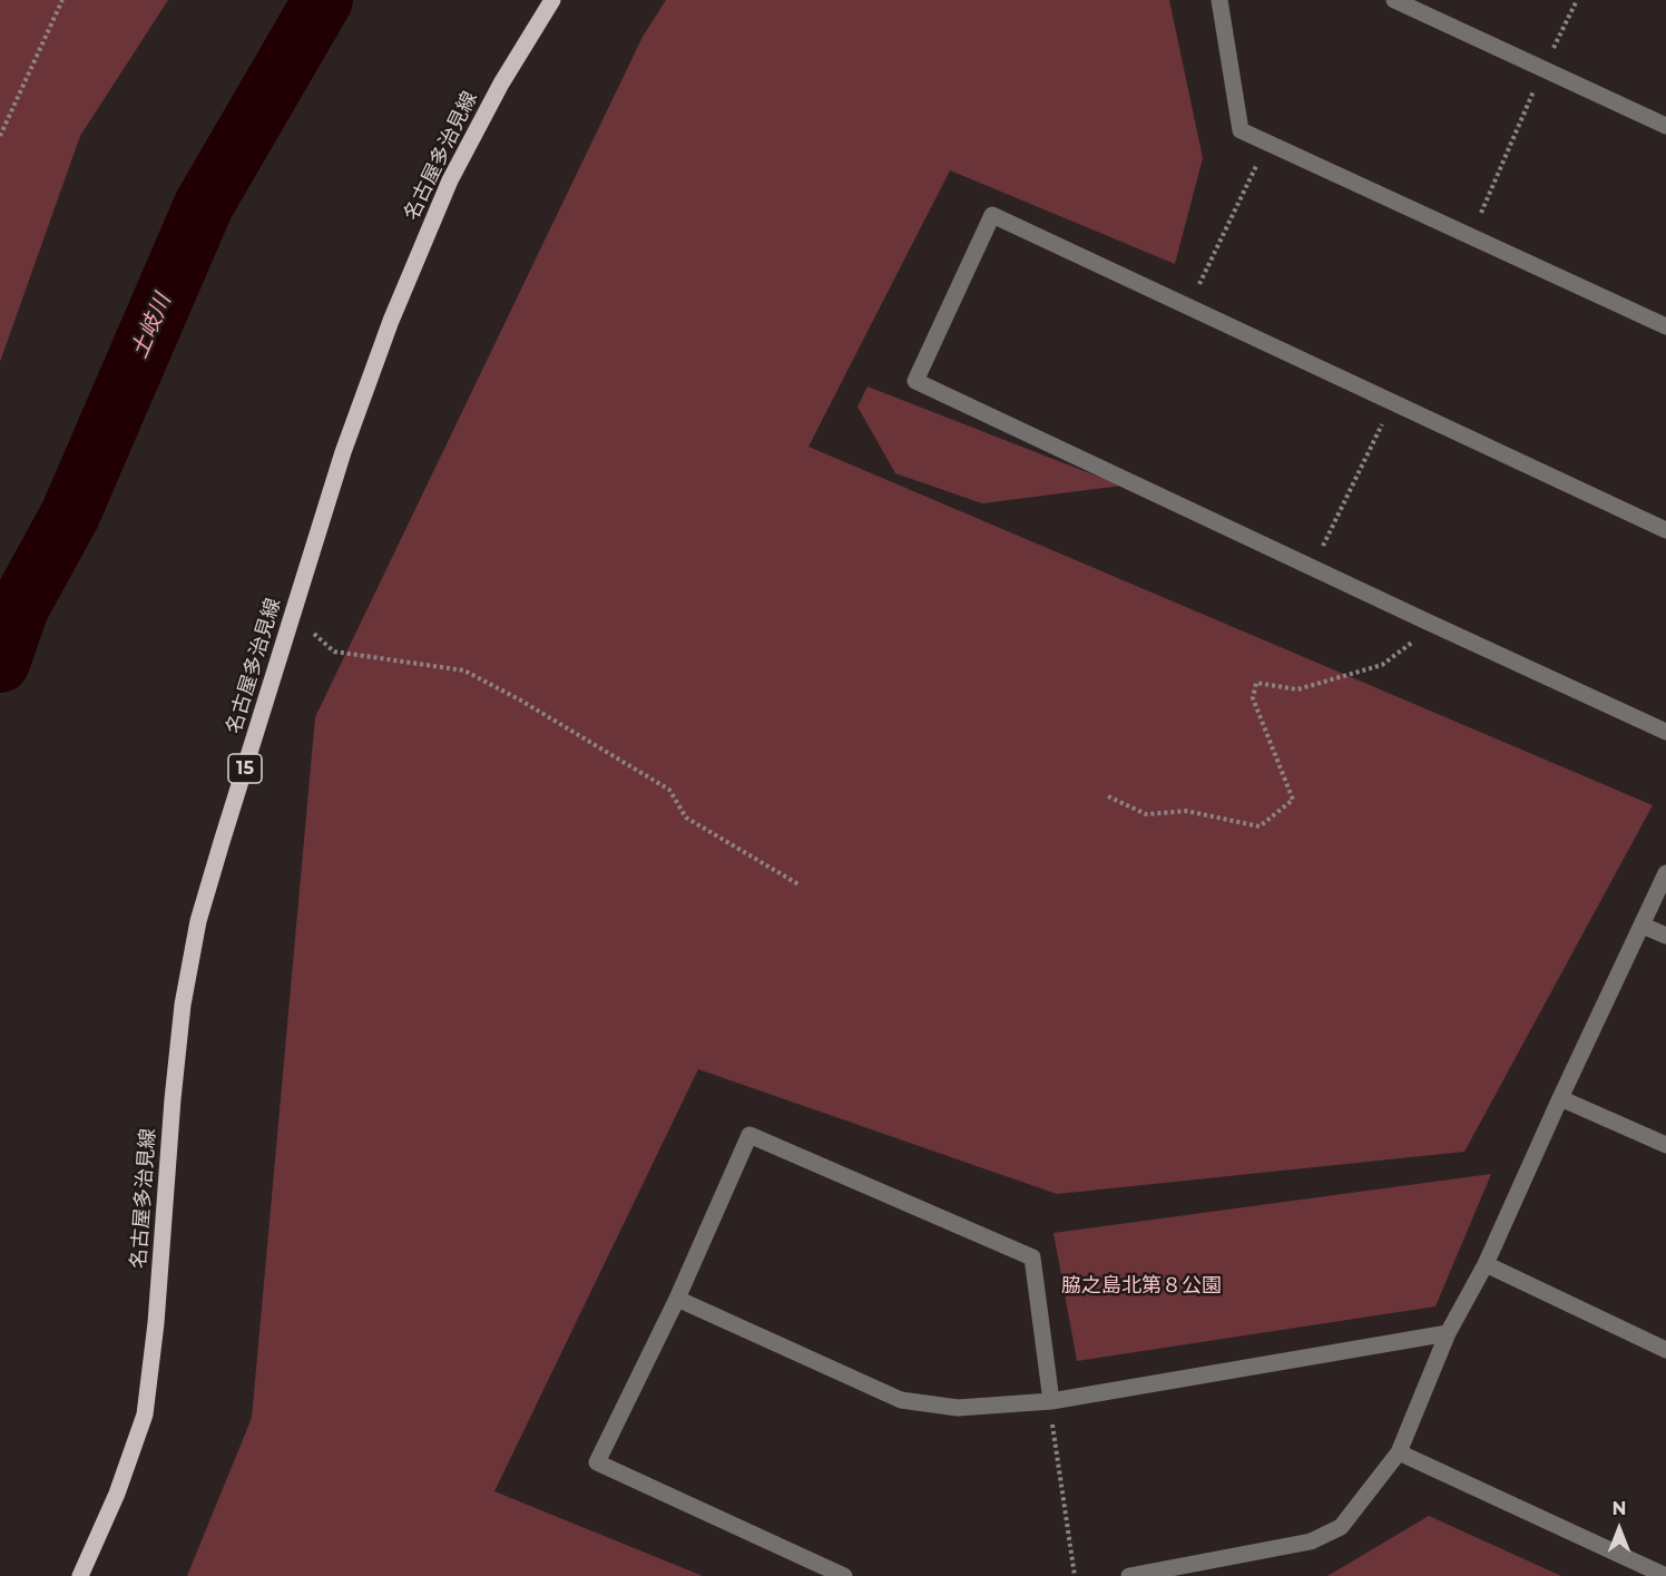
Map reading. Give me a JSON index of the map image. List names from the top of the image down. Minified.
{"streets":{"main road":["名古屋多治見線","15"]},"water":["土岐川"],"parks":["脇之島北第８公園"],"north":"top"}
